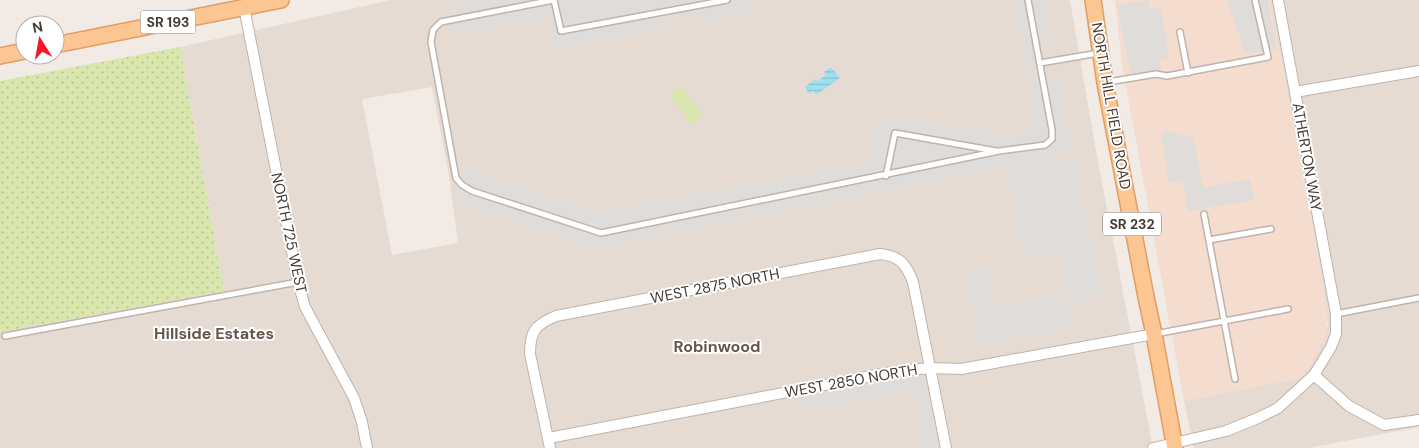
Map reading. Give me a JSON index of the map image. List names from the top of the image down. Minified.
{"streets":{"main road":["SR 193","NORTH HILL FIELD ROAD","SR 232"],"street":["ATHERTON WAY","NORTH 725 WEST","WEST 2875 NORTH","WEST 2850 NORTH"]},"crossings":[["SR 193","NORTH 725 WEST"],["NORTH HILL FIELD ROAD","ATHERTON WAY"],["NORTH HILL FIELD ROAD","WEST 2850 NORTH"],["WEST 2875 NORTH","WEST 2850 NORTH"]],"districts":["Hillside Estates","Robinwood"],"north":"top"}
